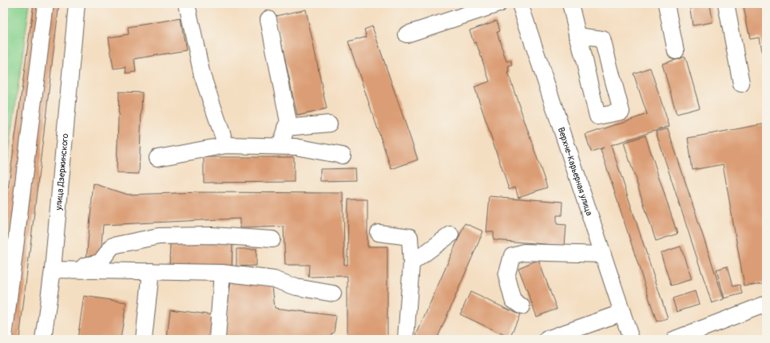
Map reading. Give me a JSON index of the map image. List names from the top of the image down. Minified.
{"streets":{"street":["улица Дзержинского","Верхне-Карьерная улица"]}}
